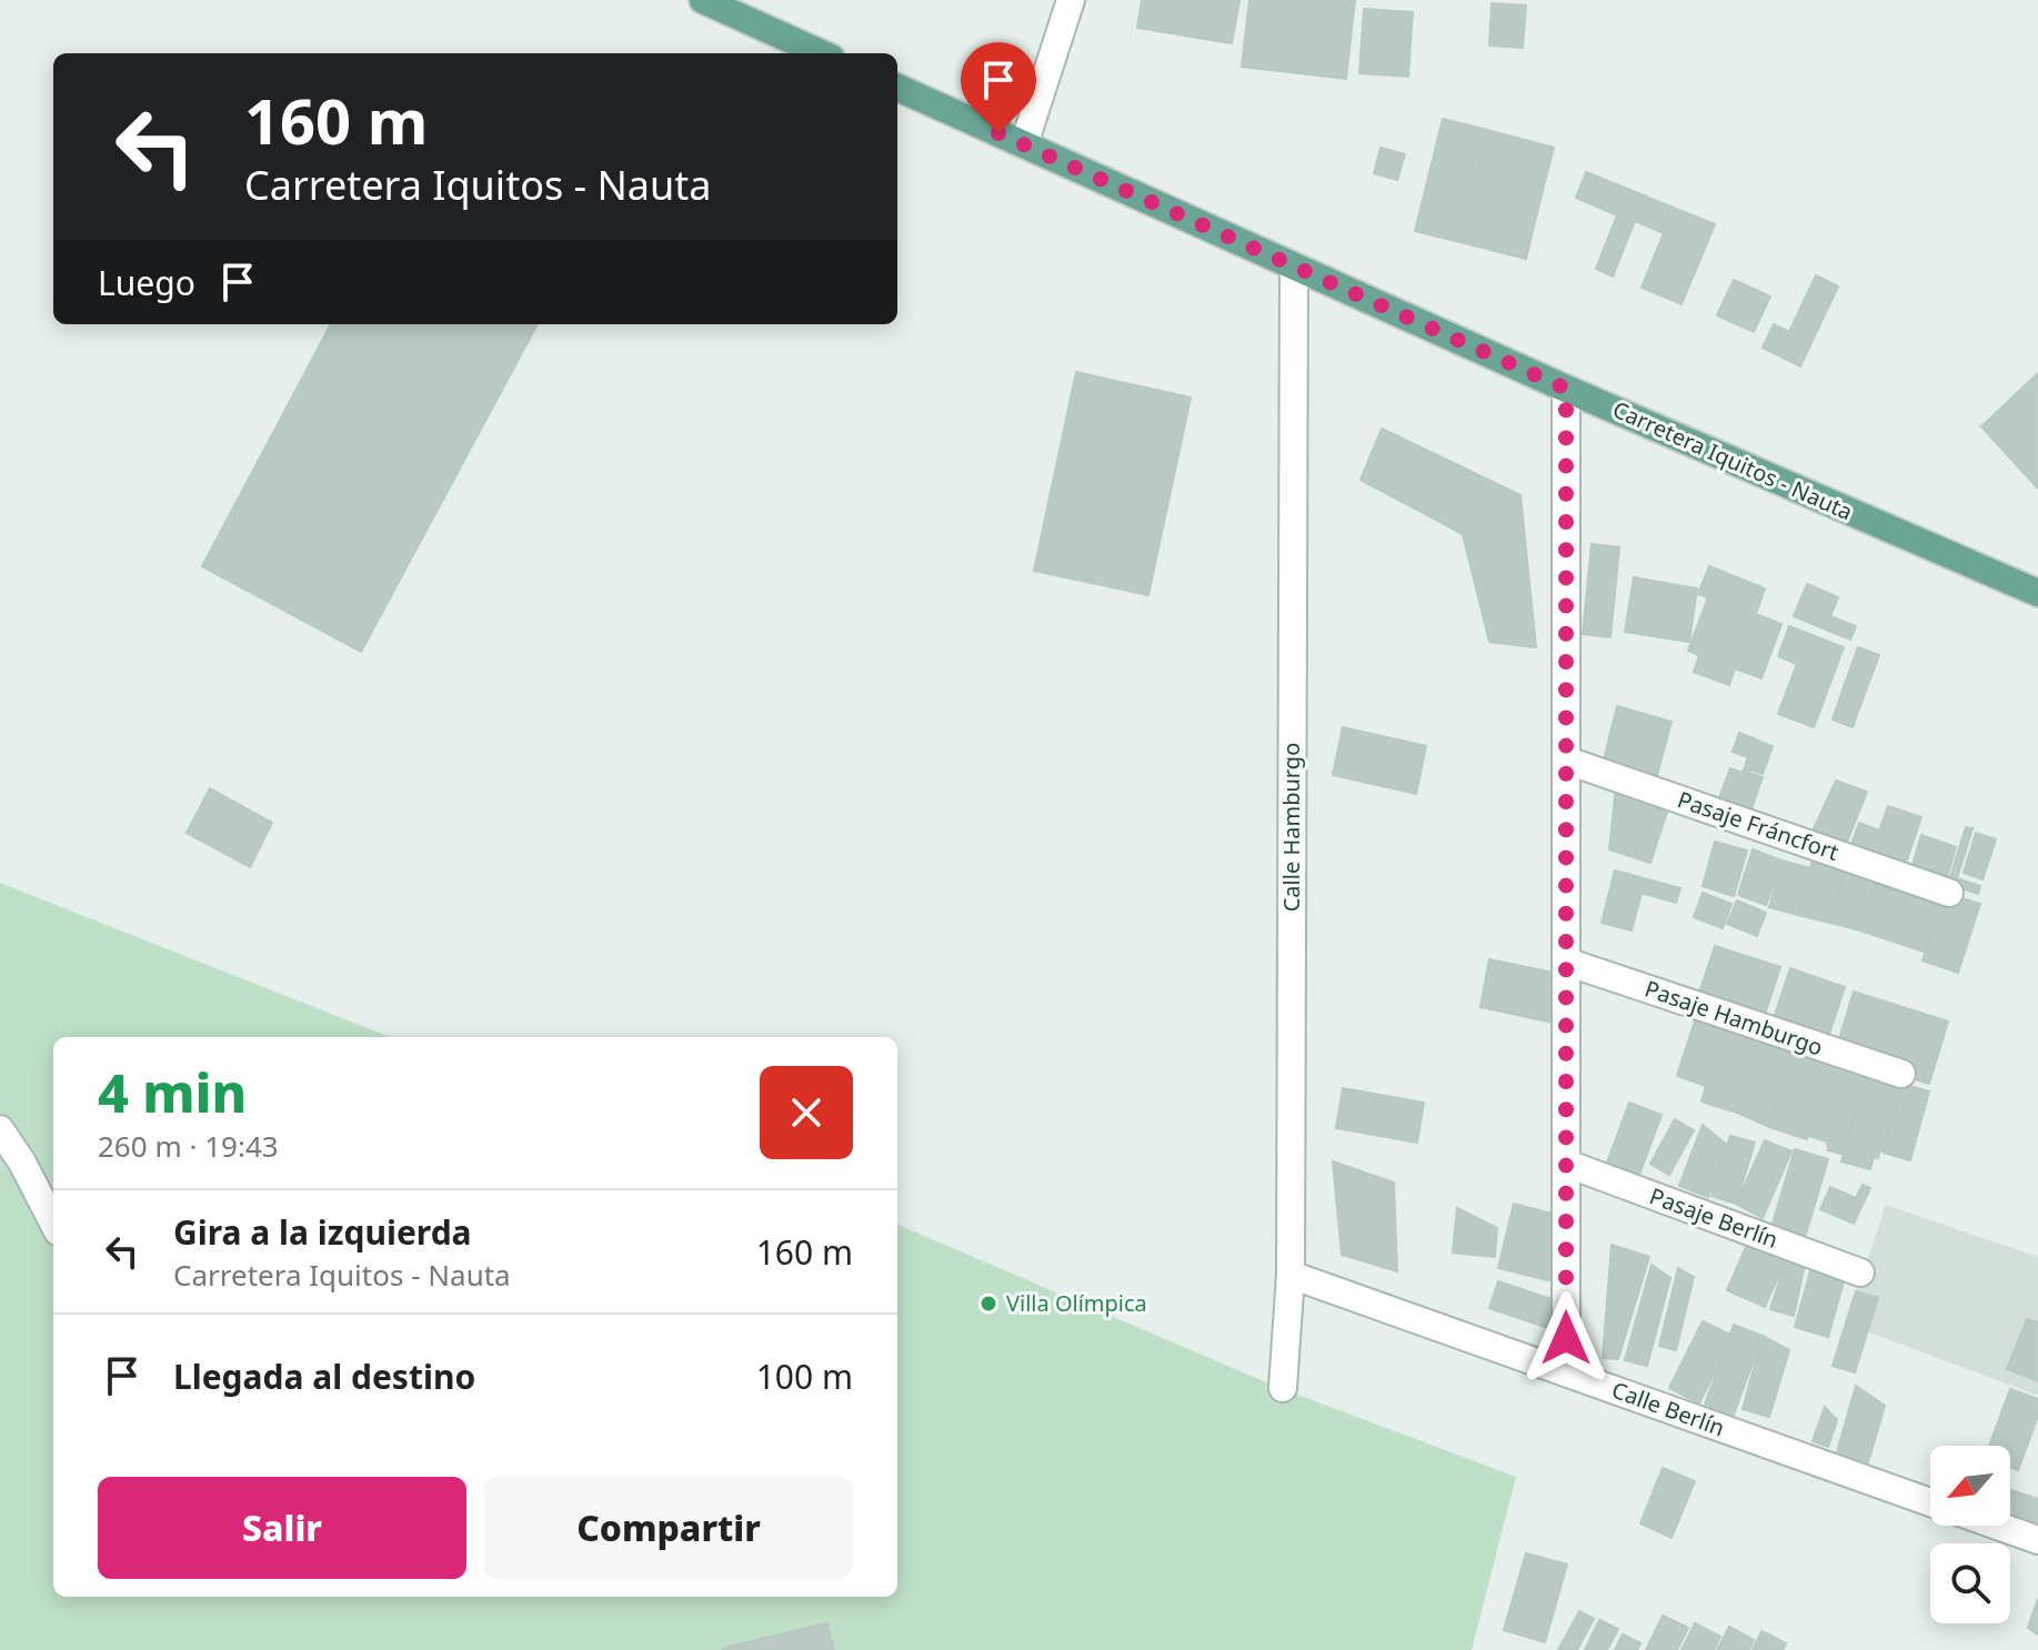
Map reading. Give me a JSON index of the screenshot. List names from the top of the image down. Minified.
{"streets":{"main road":["Carretera Iquitos - Nauta"],"street":["Pasaje Fráncfort","Calle Hamburgo","Pasaje Hamburgo","Pasaje Berlín","Calle Berlín"]},"crossings":[["Carretera Iquitos - Nauta","Calle Hamburgo"],["Calle Hamburgo","Calle Berlín"]],"places":["Villa Olímpica"],"north":"bottom left","page":{"turn":["160 m","Carretera Iquitos - Nauta"],"then":"Luego","heading":["4 min","260 m · 19:43"],"list":[{"name":"Gira a la izquierda","note":"Carretera Iquitos - Nauta","value":"160 m"},{"name":"Llegada al destino","value":"100 m"}],"buttons":["Salir","Compartir"]}}
